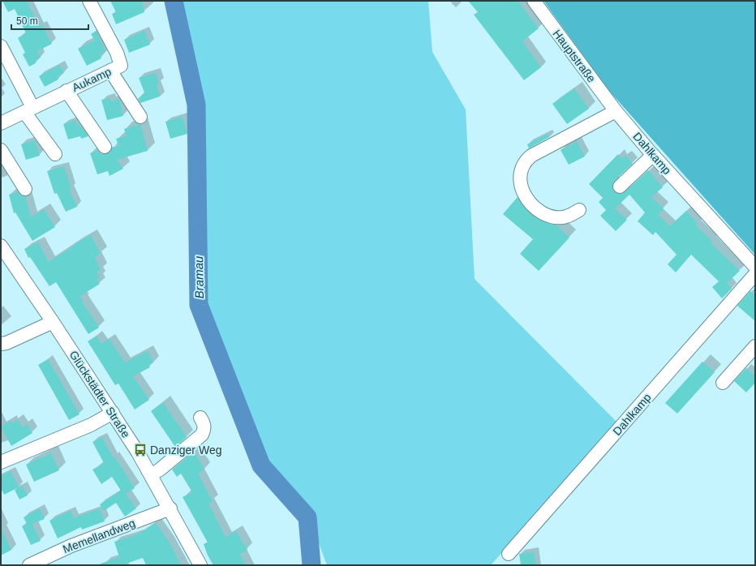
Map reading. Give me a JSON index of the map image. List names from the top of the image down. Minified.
{"streets":{"street":["Hauptstraße","Aukamp","Dahlkamp","Glückstädter Straße","Memellandweg"]},"crossings":[["Hauptstraße","Dahlkamp"],["Glückstädter Straße","Memellandweg"]],"water":["Bramau"],"places":{"bus stop":["Danziger Weg"]},"scale_bar":"50 m"}
